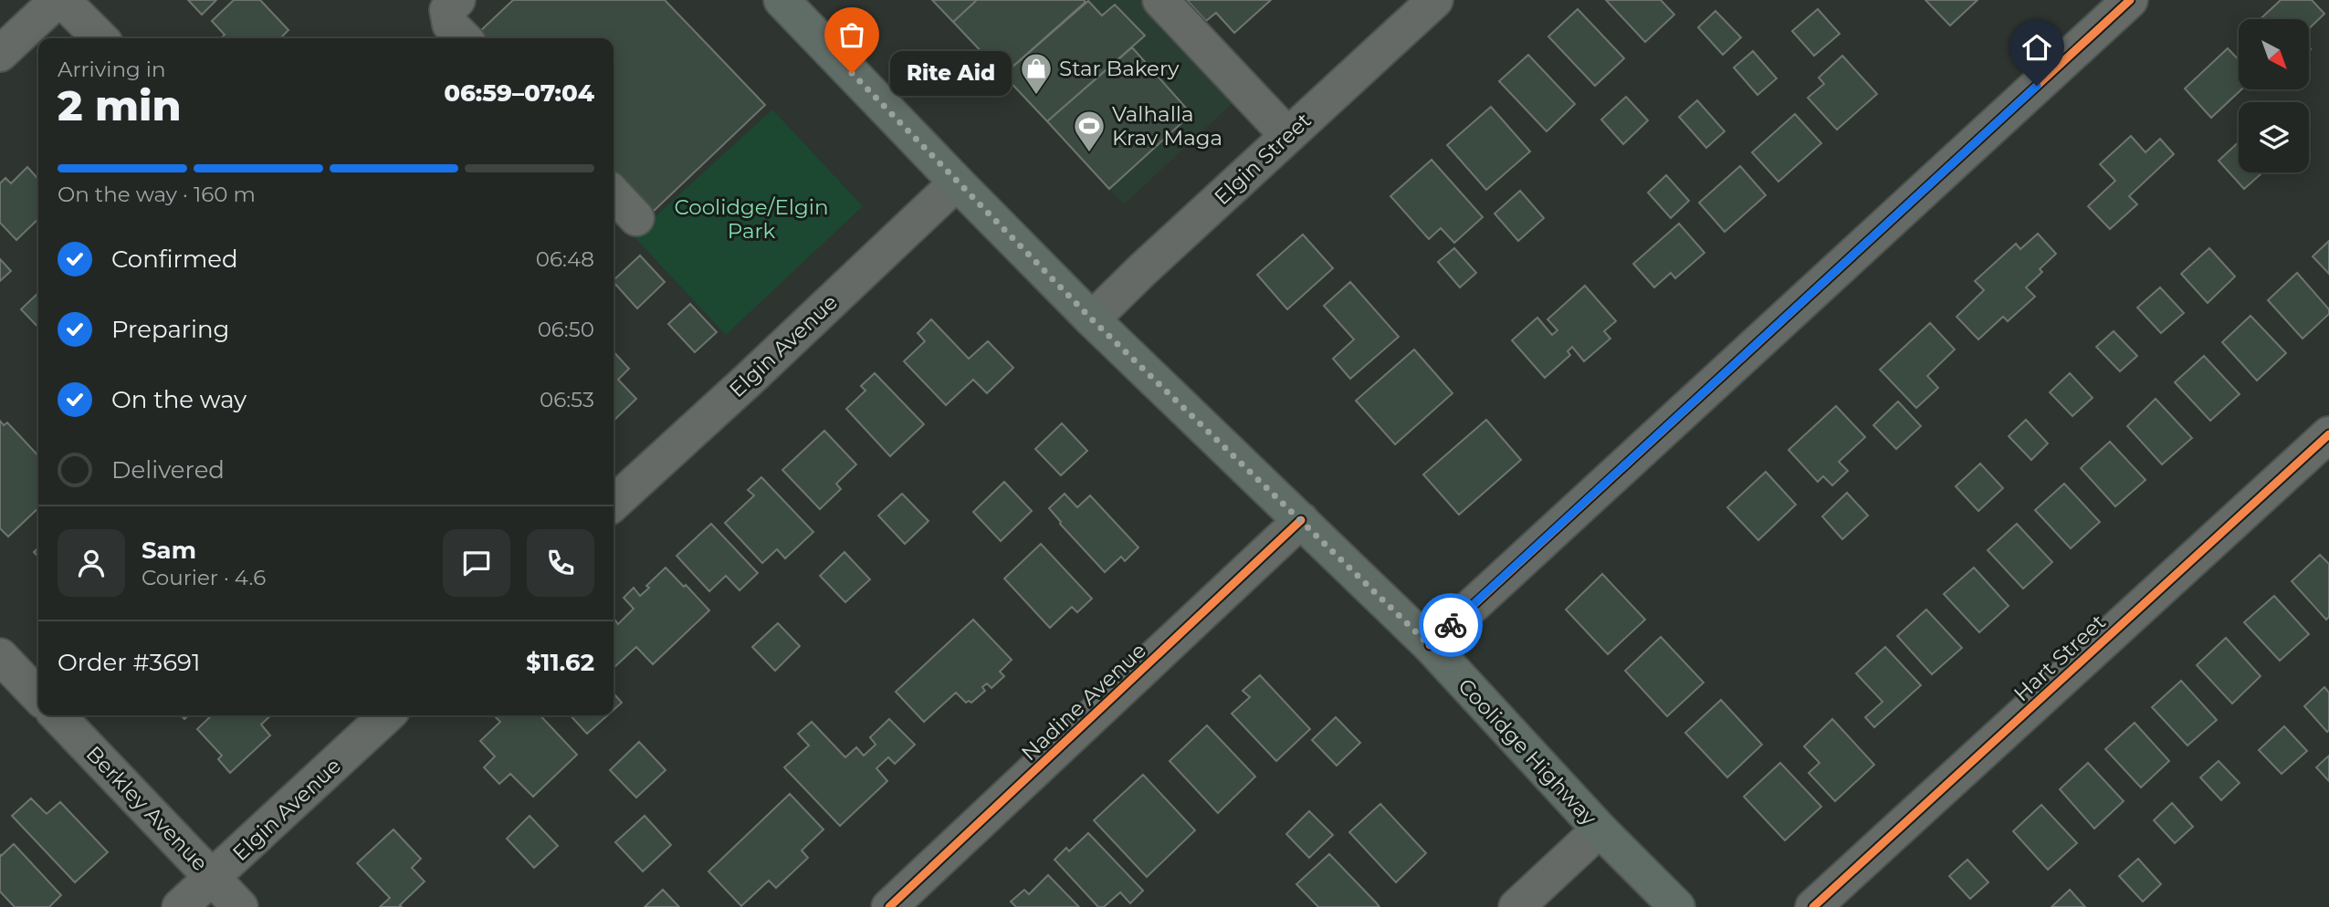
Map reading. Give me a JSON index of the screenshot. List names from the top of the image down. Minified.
{"streets":{"main road":["Coolidge Highway"],"street":["Elgin Street","Elgin Avenue","Hart Street","Nadine Avenue","Berkley Avenue"]},"crossings":[["Elgin Street","Coolidge Highway"],["Elgin Avenue","Coolidge Highway"],["Elgin Avenue","Berkley Avenue"],["Nadine Avenue","Coolidge Highway"]],"parks":["Coolidge/Elgin Park"],"places":{"other":["Rite Aid"],"shop":["Star Bakery"],"sports":["Valhalla Krav Maga"]},"north":"bottom right","page":{"heading":["2 min","Arriving in","06:59–07:04"],"panel":["Sam","Courier · 4.6","Order #3691","$11.62"],"bubble":"Rite Aid","bar":"On the way · 160 m","list":[["Confirmed","06:48"],["Preparing","06:50"],["On the way","06:53"],"Delivered"]}}
